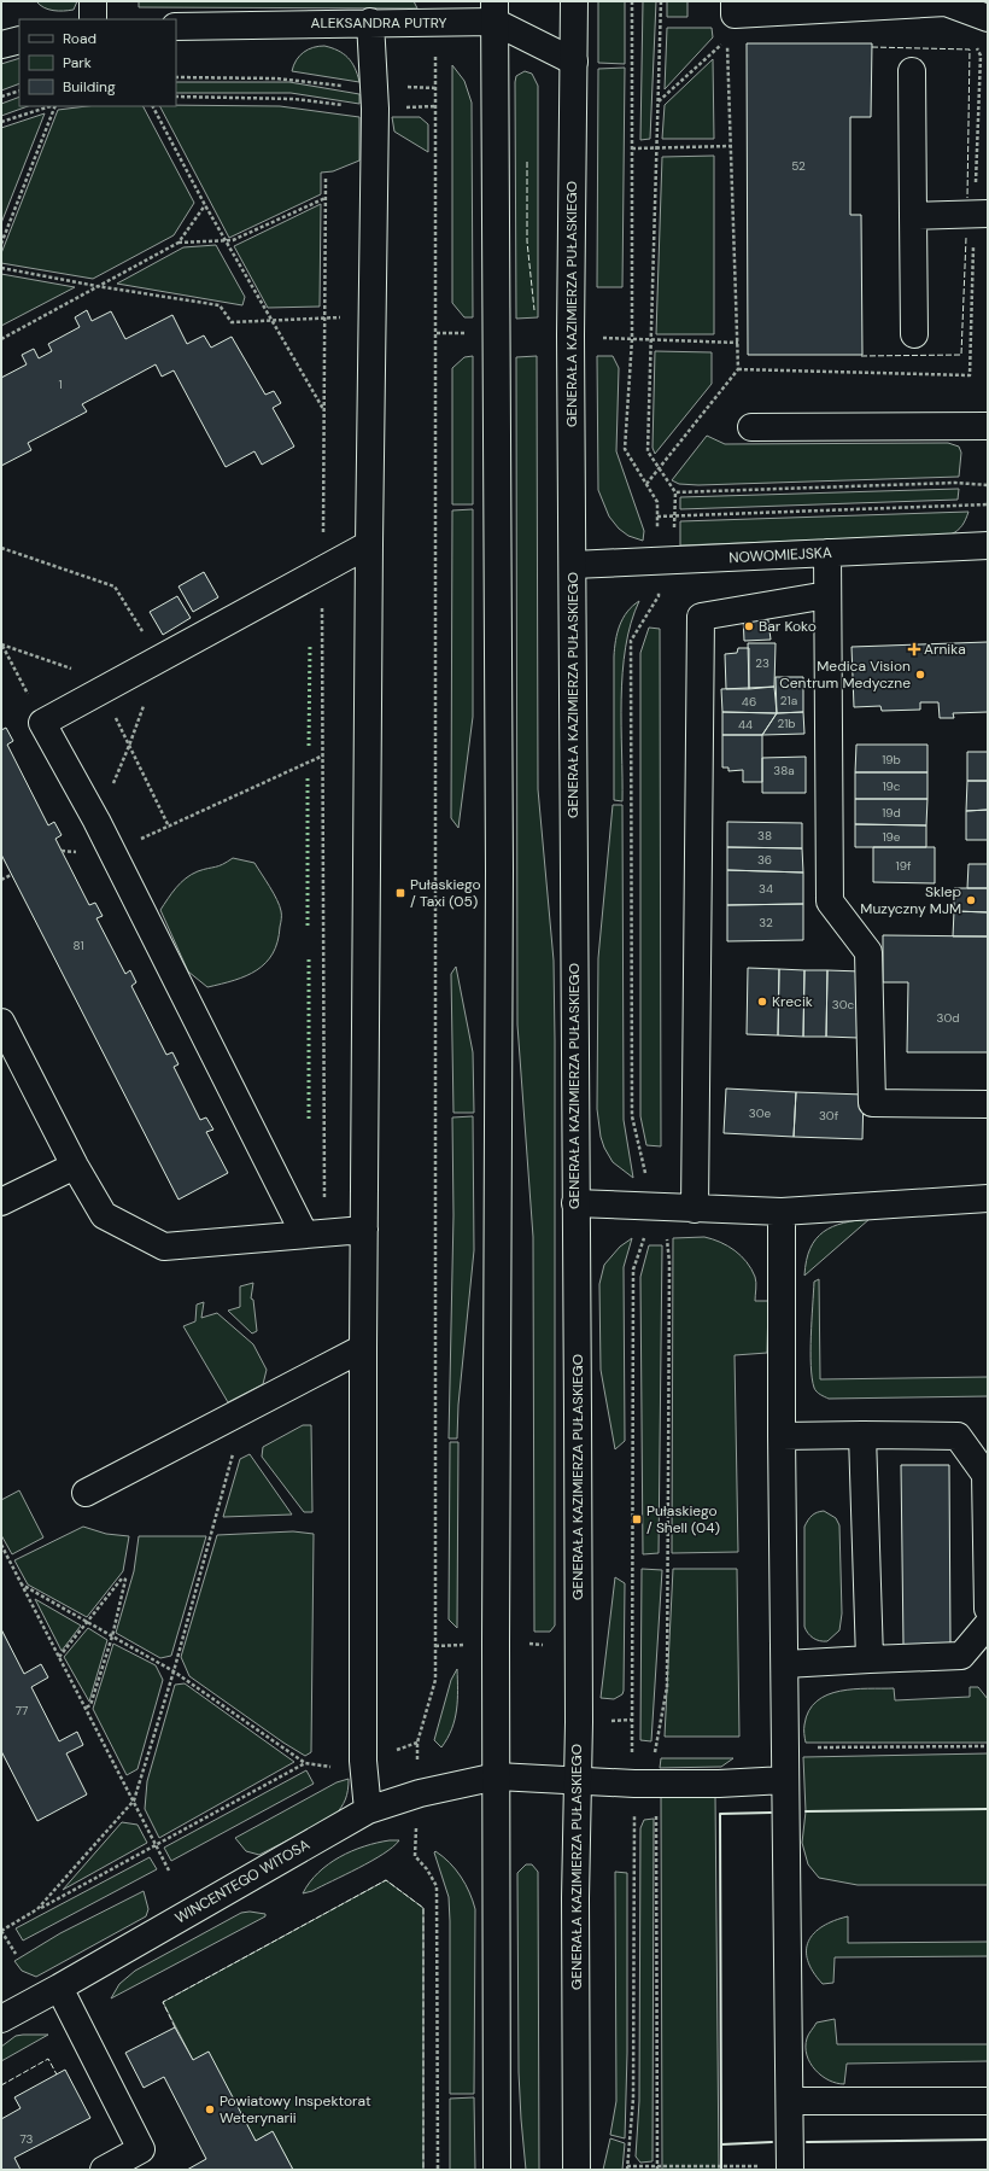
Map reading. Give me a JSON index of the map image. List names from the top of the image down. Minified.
{"streets":{"street":["ALEKSANDRA PUTRY","GENERAŁA KAZIMIERZA PUŁASKIEGO","NOWOMIEJSKA","WINCENTEGO WITOSA"]},"crossings":[["ALEKSANDRA PUTRY","GENERAŁA KAZIMIERZA PUŁASKIEGO"],["GENERAŁA KAZIMIERZA PUŁASKIEGO","NOWOMIEJSKA"],["GENERAŁA KAZIMIERZA PUŁASKIEGO","WINCENTEGO WITOSA"]],"places":{"other":["Bar Koko","Medica Vision Centrum Medyczne","Sklep Muzyczny MJM","Krecik","Powiatowy Inspektorat Weterynarii"],"health":["Arnika"],"transit":["Pułaskiego / Taxi (05)","Pułaskiego / Shell (04)"]},"house_numbers":["52","1","23","21a","46","21b","44","19b","38a","19c","19d","38","19e","36","19f","34","32","81","30c","30d","30e","30f","77","73"],"legend":["Road","Park","Building"]}
